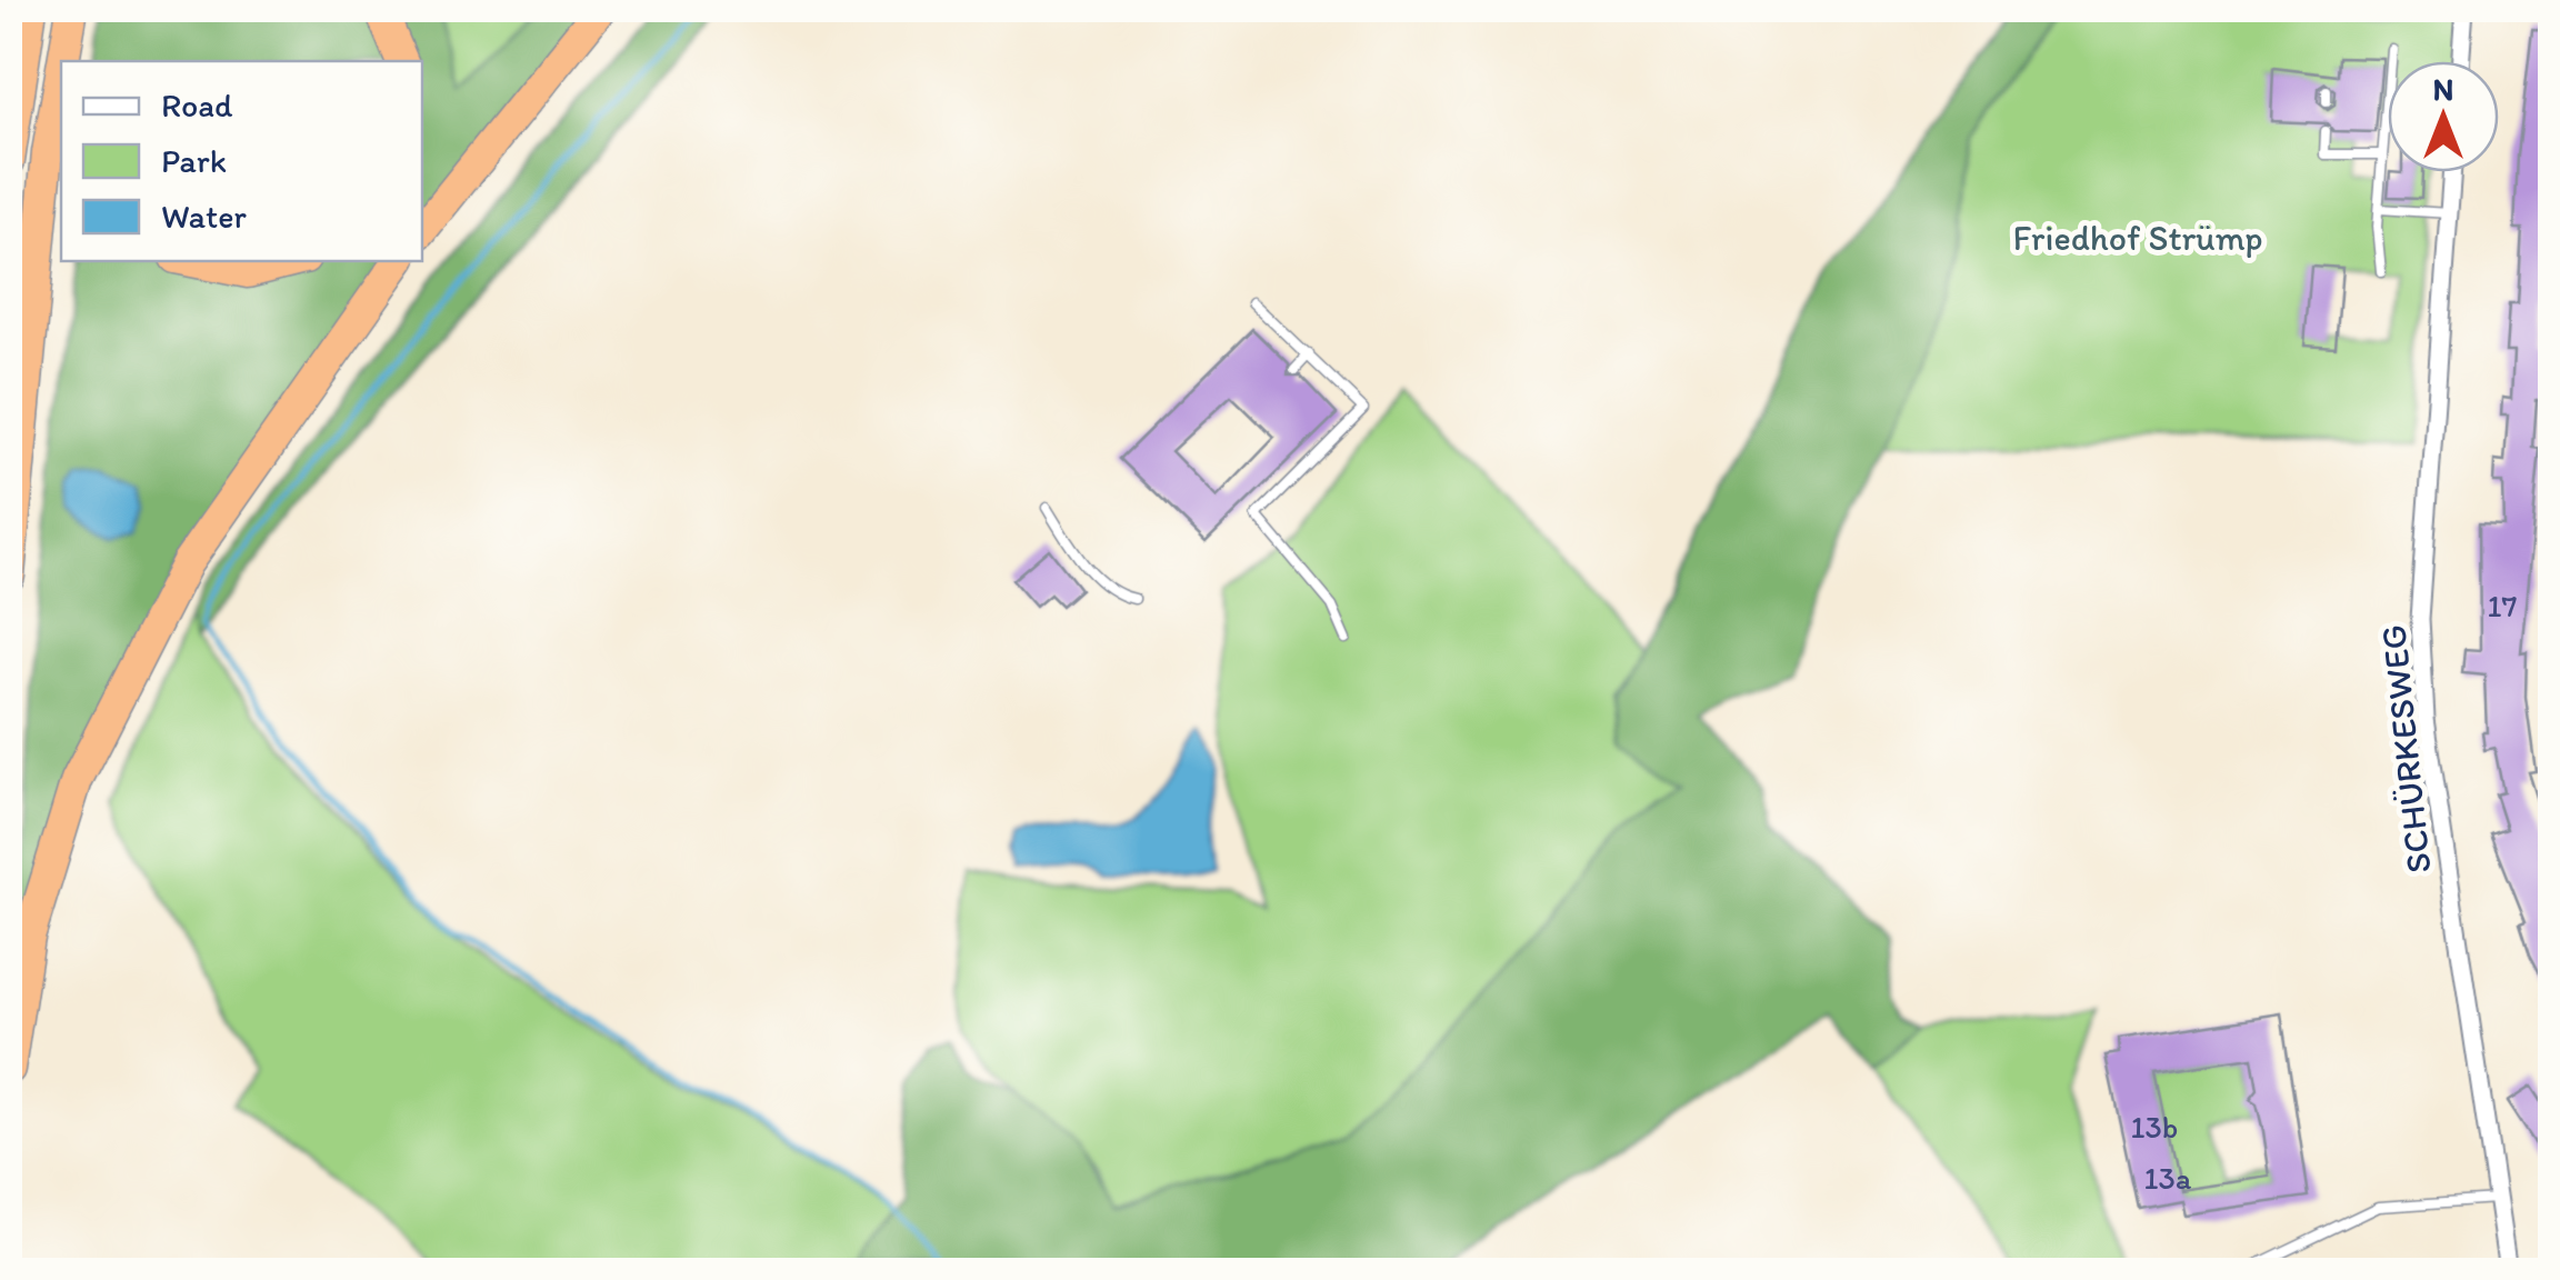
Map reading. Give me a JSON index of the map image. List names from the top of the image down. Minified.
{"streets":{"street":["SCHÜRKESWEG"]},"parks":["Friedhof Strümp"],"house_numbers":["17","13b","13a"],"legend":["Road","Park","Water"],"north":"top"}
